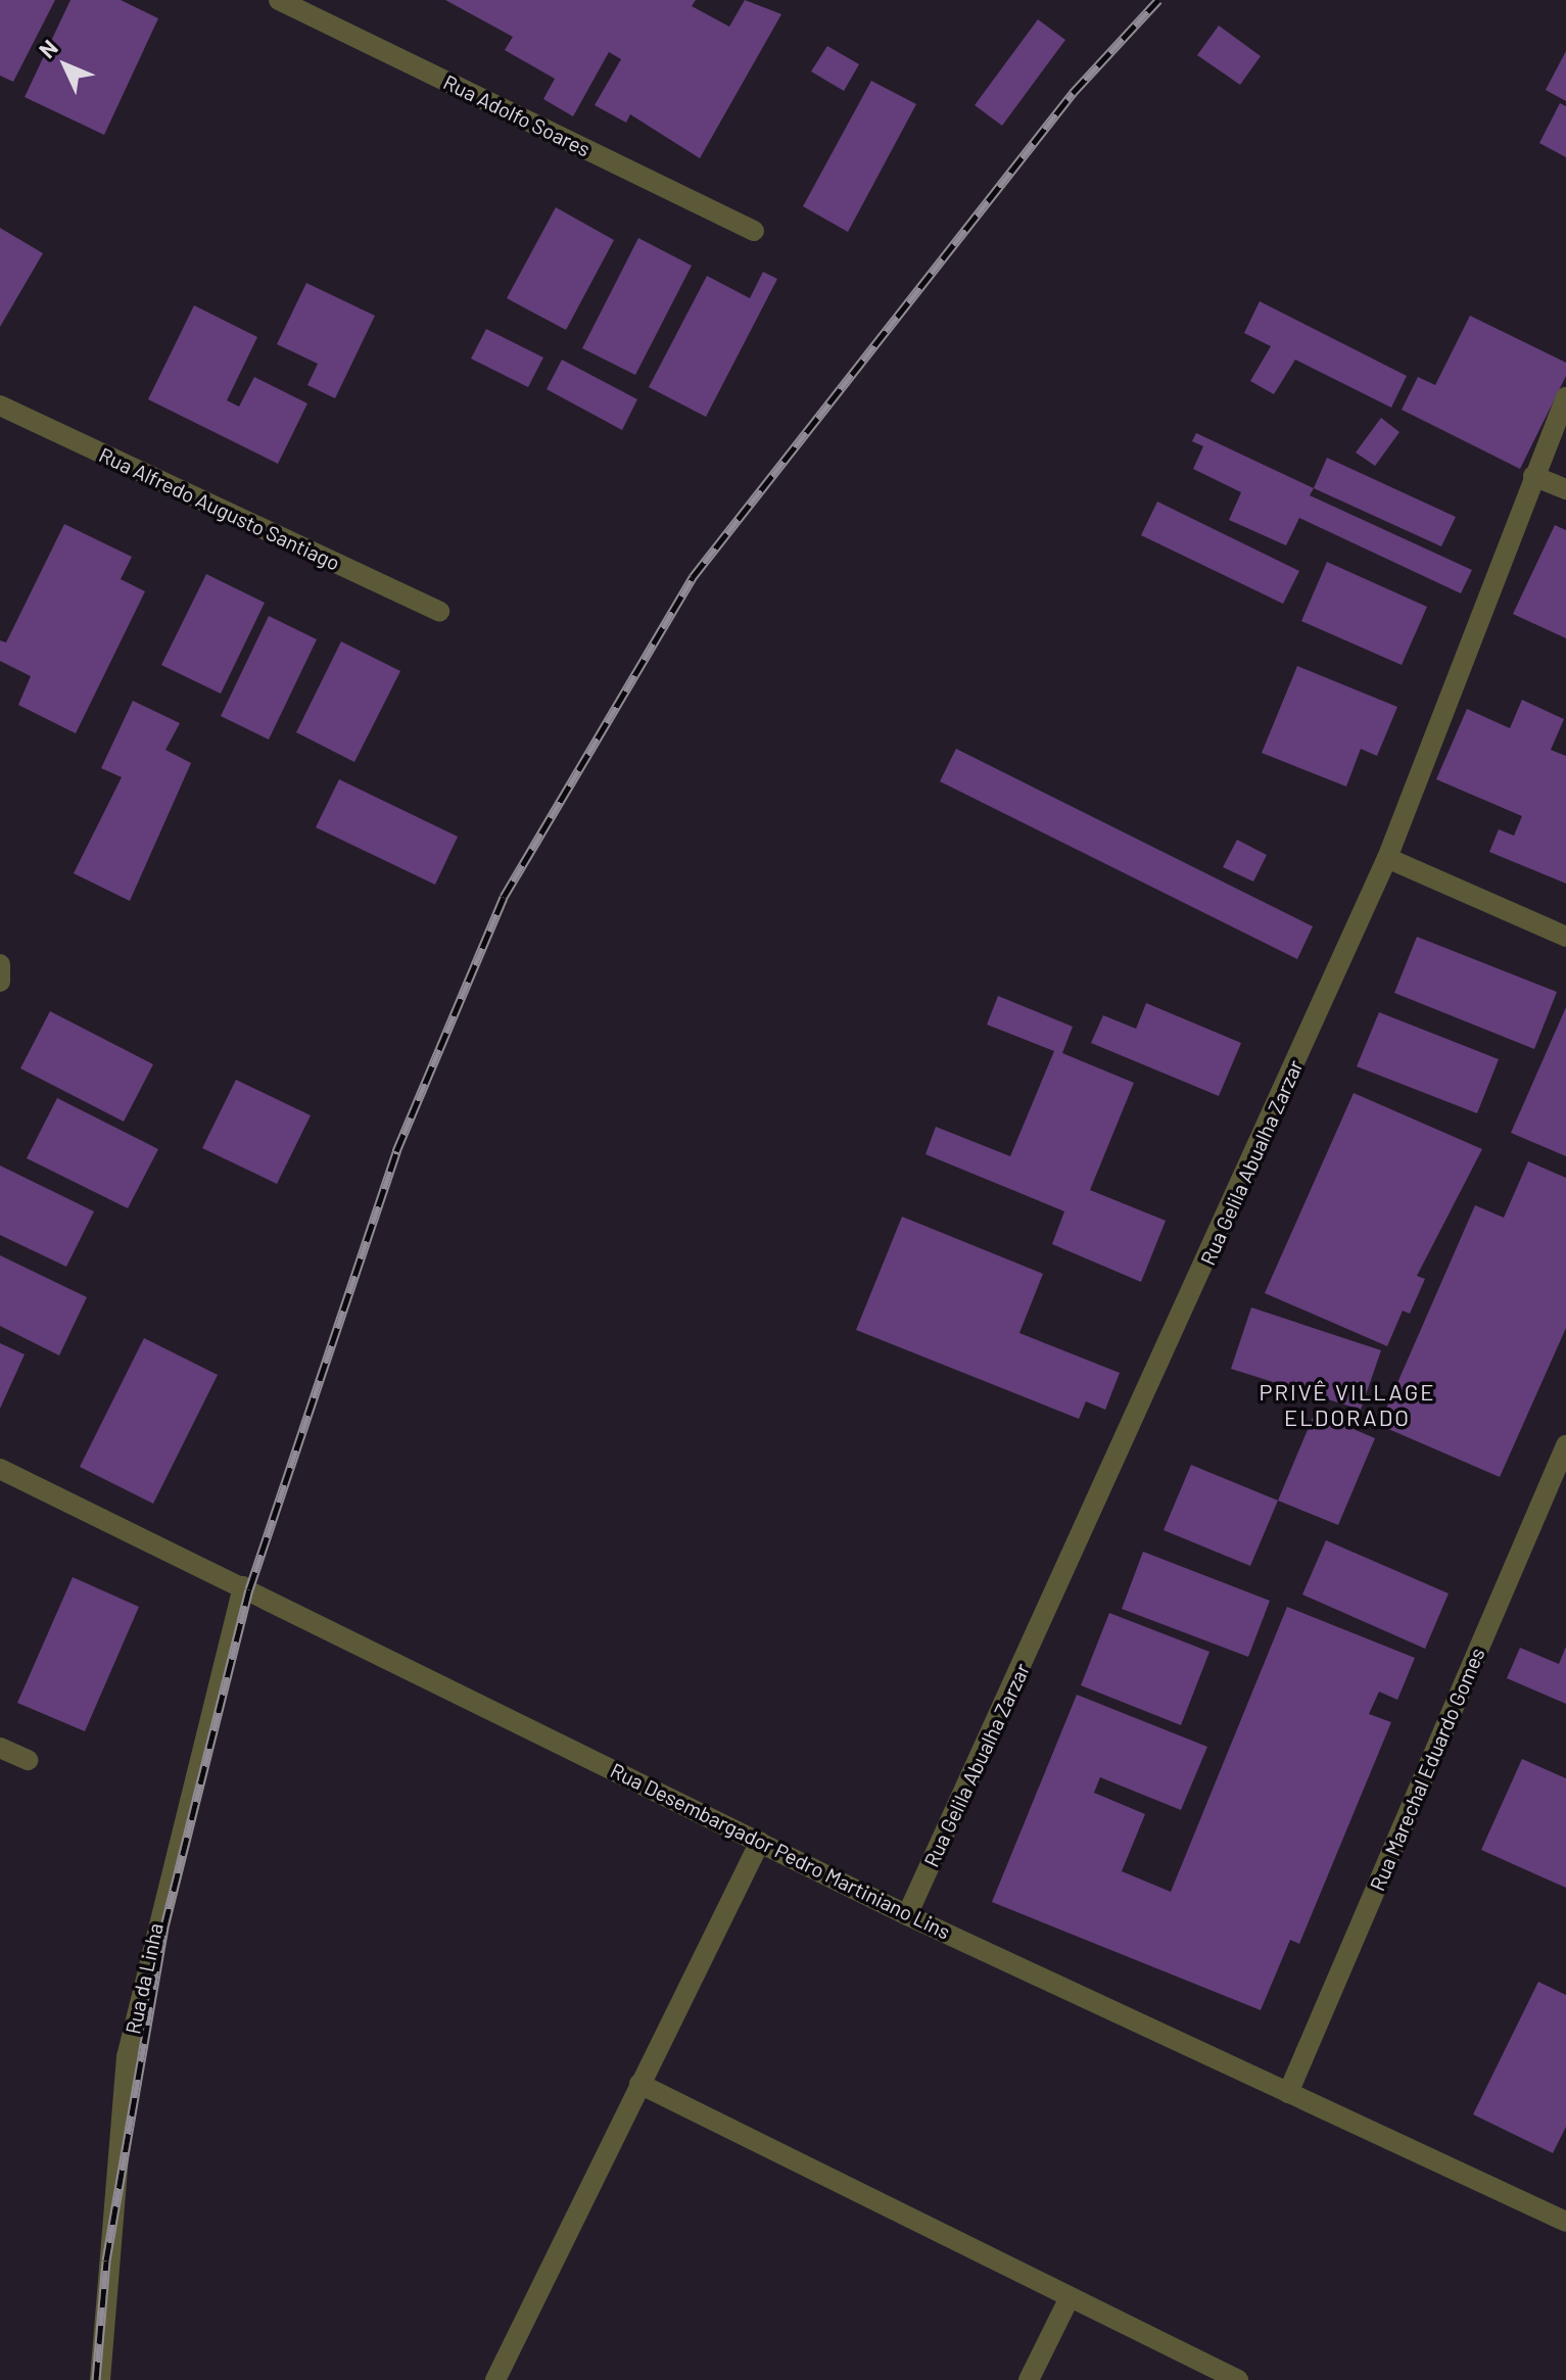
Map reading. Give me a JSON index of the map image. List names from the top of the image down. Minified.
{"streets":{"street":["Rua Adolfo Soares","Rua Alfredo Augusto Santiago","Rua Gelila Abualha Zarzar","Rua Marechal Eduardo Gomes","Rua Desembargador Pedro Martiniano Lins","Rua da Linha"]},"crossings":[["Rua Gelila Abualha Zarzar","Rua Desembargador Pedro Martiniano Lins"],["Rua Marechal Eduardo Gomes","Rua Desembargador Pedro Martiniano Lins"],["Rua Desembargador Pedro Martiniano Lins","Rua da Linha"]],"districts":["PRIVÊ VILLAGE ELDORADO"],"north":"top left"}
